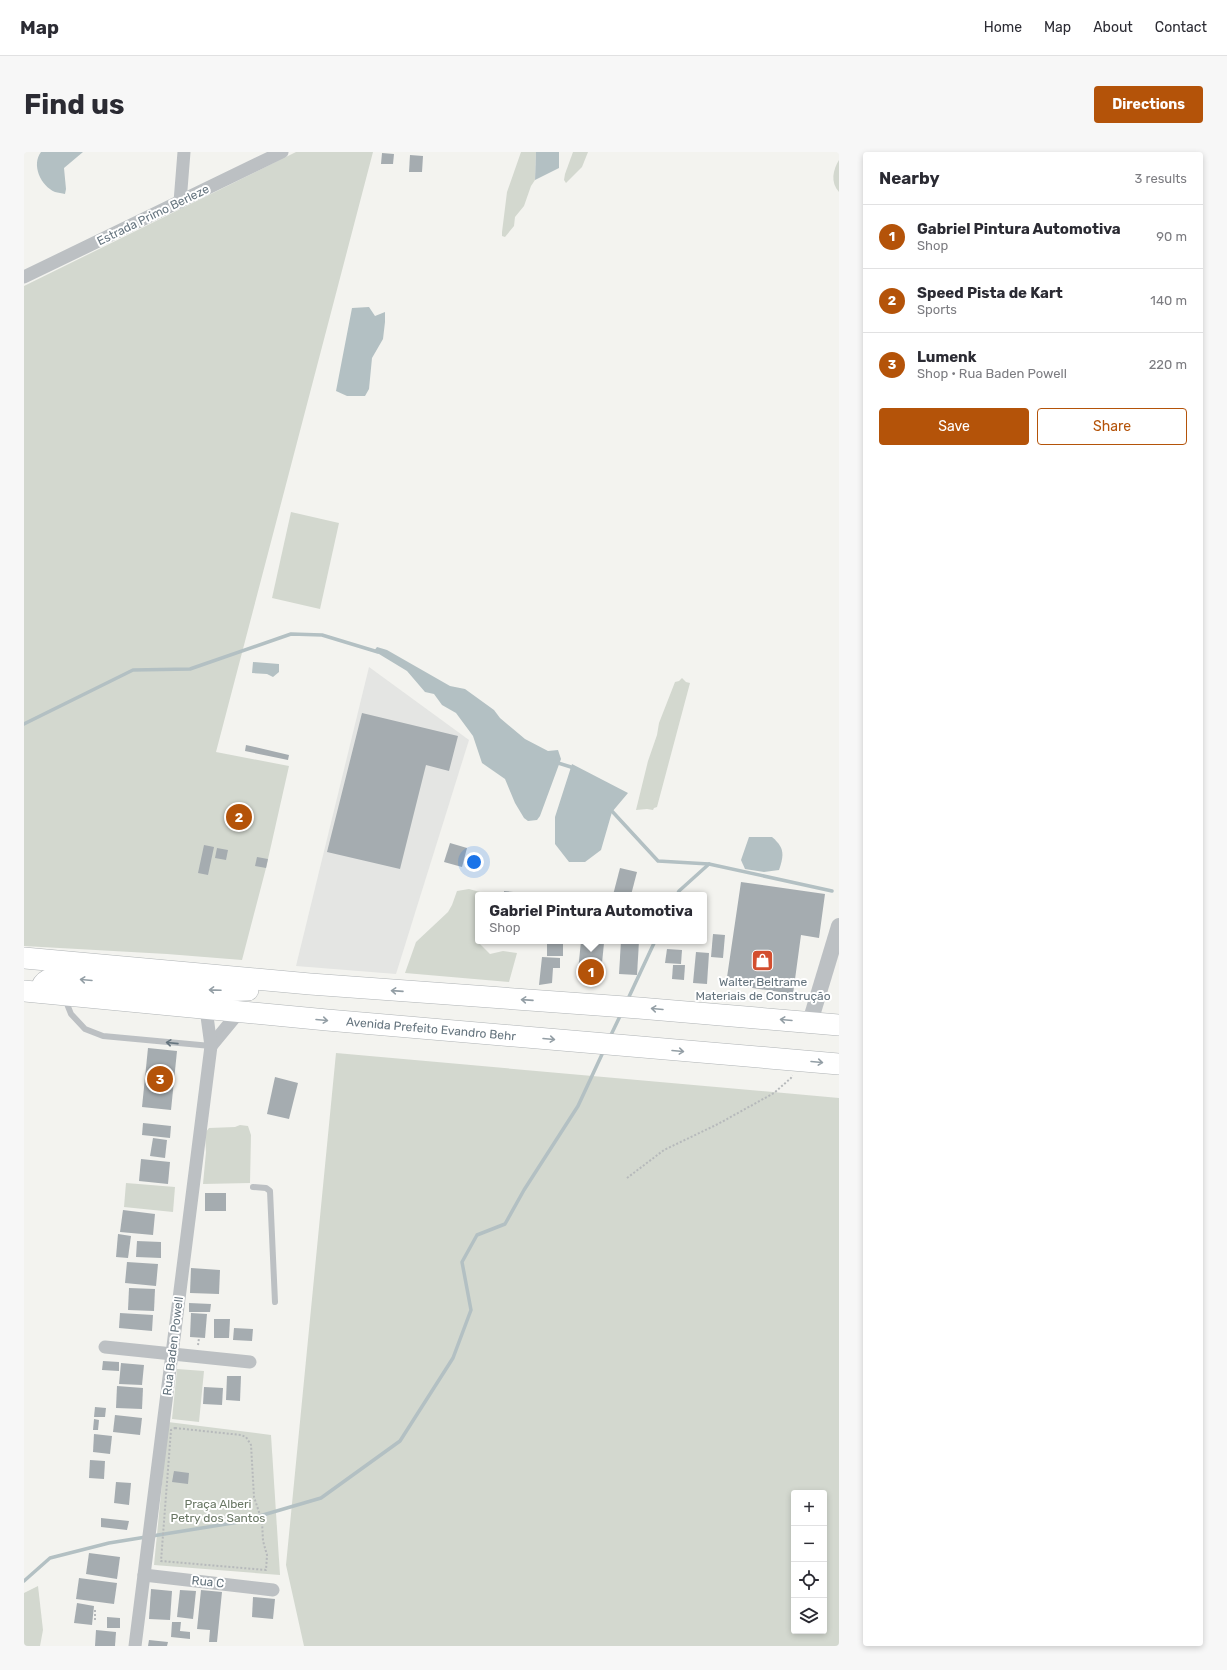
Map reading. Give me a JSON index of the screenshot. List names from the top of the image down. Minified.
{"streets":{"highway":["Avenida Prefeito Evandro Behr"],"street":["Estrada Primo Berleze","Rua Baden Powell","Rua C"]},"crossings":[["Avenida Prefeito Evandro Behr","Rua Baden Powell"],["Rua Baden Powell","Rua C"]],"parks":["Praça Alberi Petry dos Santos"],"places":{"shop":["Walter Beltrame Materiais de Construção"]},"page":{"header":"Map","nav":["Home","Map","About","Contact"],"buttons":["Directions",["Save","Share"]],"title":"Find us","heading":["Nearby","3 results"],"list":[{"mark":"1","name":"Gabriel Pintura Automotiva","note":"Shop","value":"90 m"},{"mark":"2","name":"Speed Pista de Kart","note":"Sports","value":"140 m"},{"mark":"3","name":"Lumenk","note":"Shop · Rua Baden Powell","value":"220 m"}],"pins":["2","1","3"],"popup":["Gabriel Pintura Automotiva","Shop"],"map_buttons":["+","−"]}}
